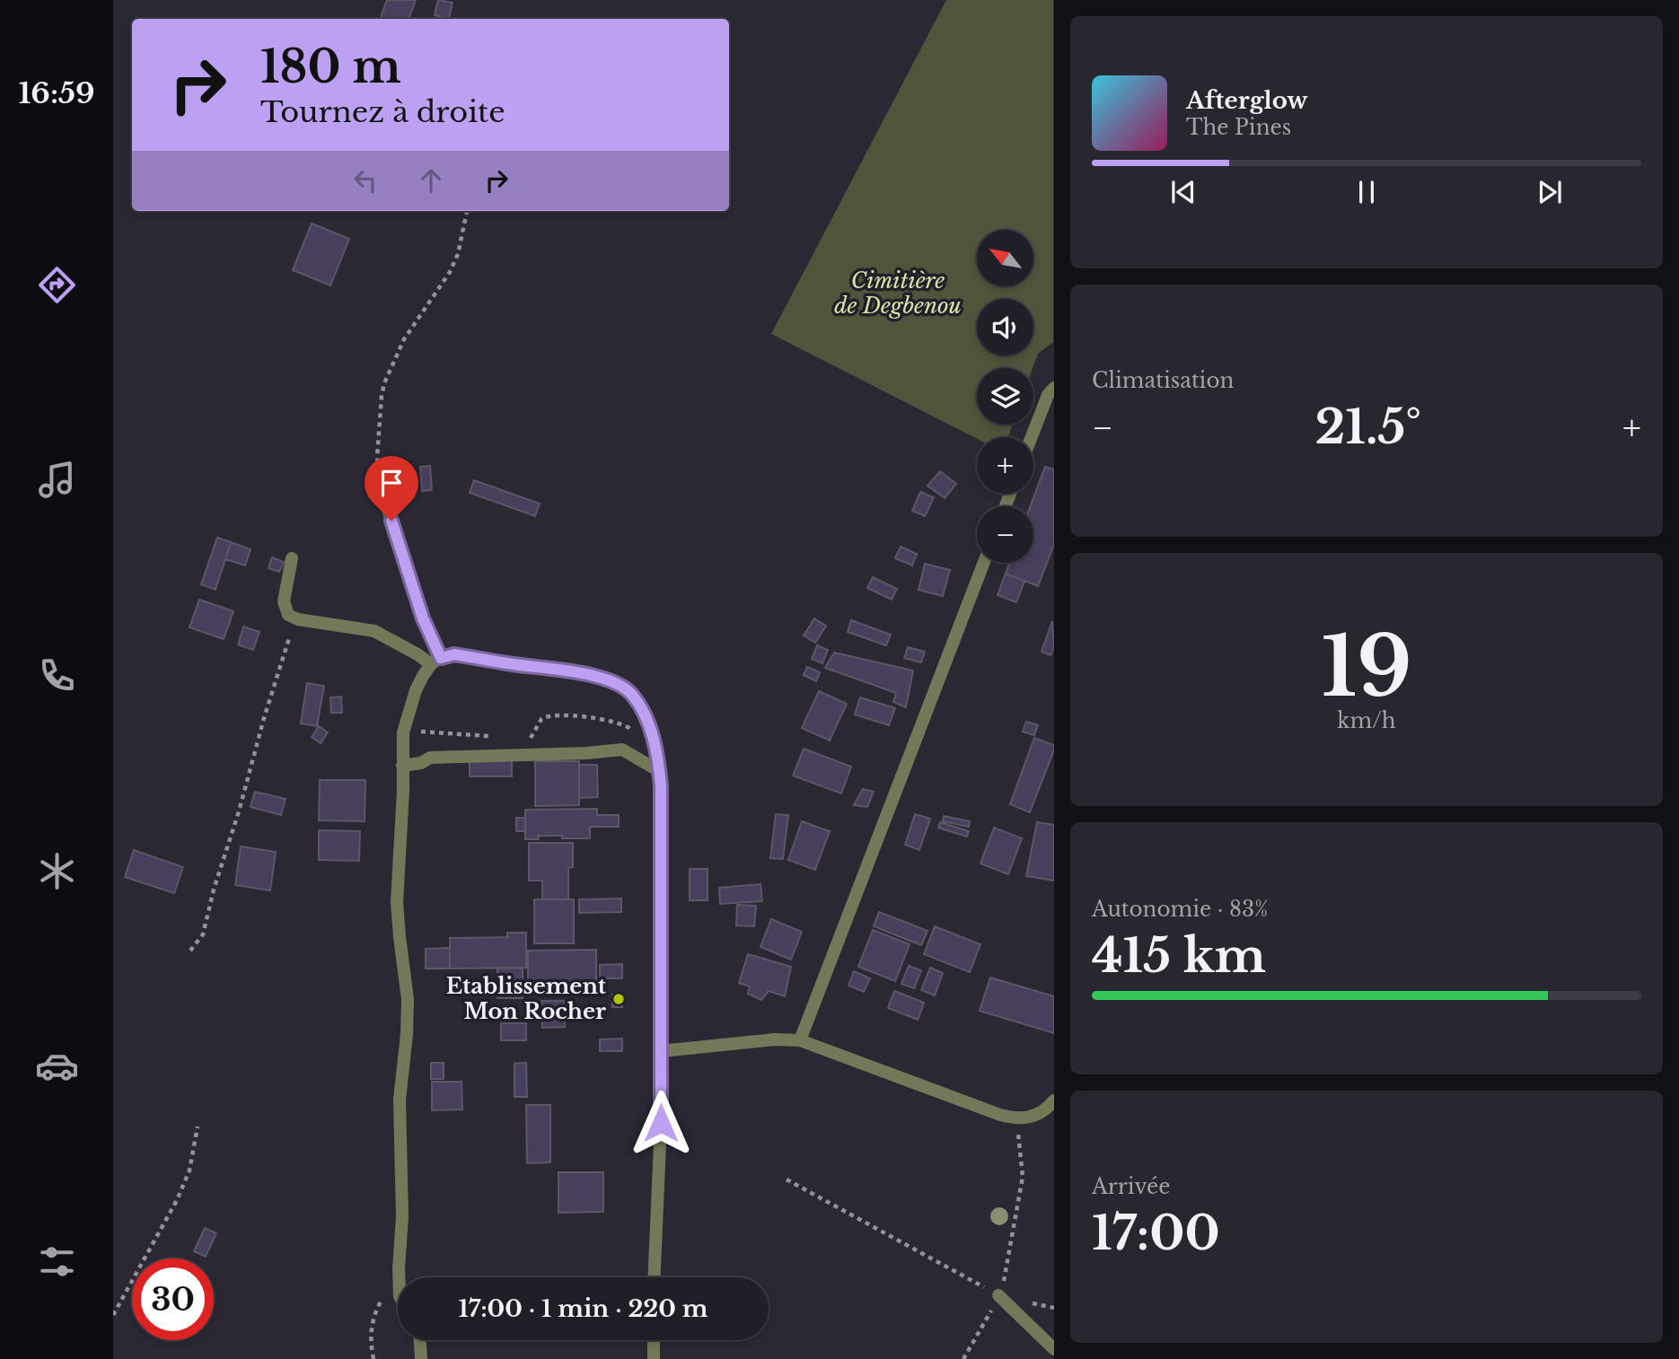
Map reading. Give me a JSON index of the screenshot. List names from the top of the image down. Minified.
{"parks":["Cimitière de Degbenou"],"places":["Etablissement Mon Rocher"],"north":"top left","page":{"tabs":"16:59","turn":["180 m","Tournez à droite"],"song":["Afterglow","The Pines"],"map_buttons":["+","−"],"tile":["Climatisation",["19","km/h"],["Autonomie · 83%","415 km"],["Arrivée","17:00"]],"heat":["−","21.5°","+"],"limit":"30","trip":"17:00 · 1 min · 220 m"}}
